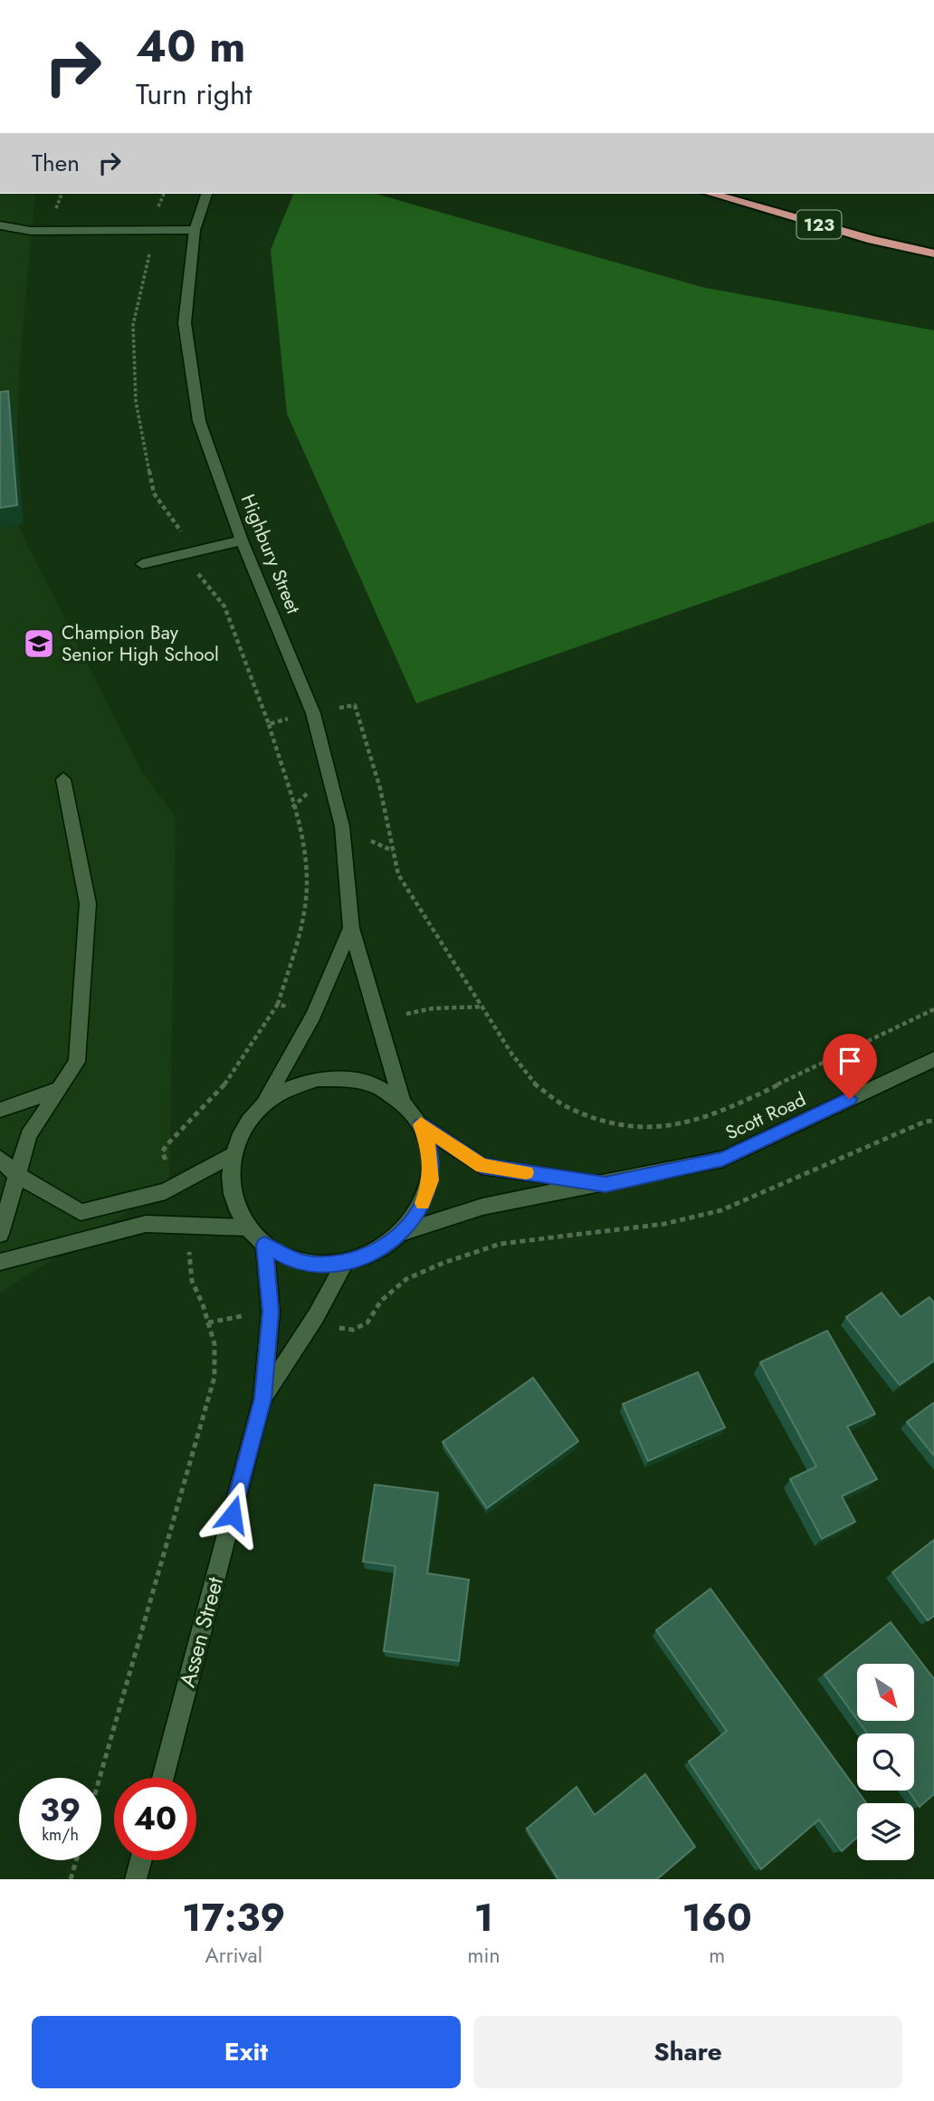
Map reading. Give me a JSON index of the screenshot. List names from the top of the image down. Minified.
{"streets":{"highway":["123"],"street":["Highbury Street","Scott Road","Assen Street"]},"crossings":[["Highbury Street","Scott Road"],["Highbury Street","Assen Street"],["Scott Road","Assen Street"]],"places":{"school or university":["Champion Bay Senior High School"]},"north":"bottom right","page":{"turn":["40 m","Turn right"],"then":"Then","speed":"39 km/h","limit":"40","eta":["17:39","Arrival","1","min","160","m"],"buttons":["Exit","Share"]}}
